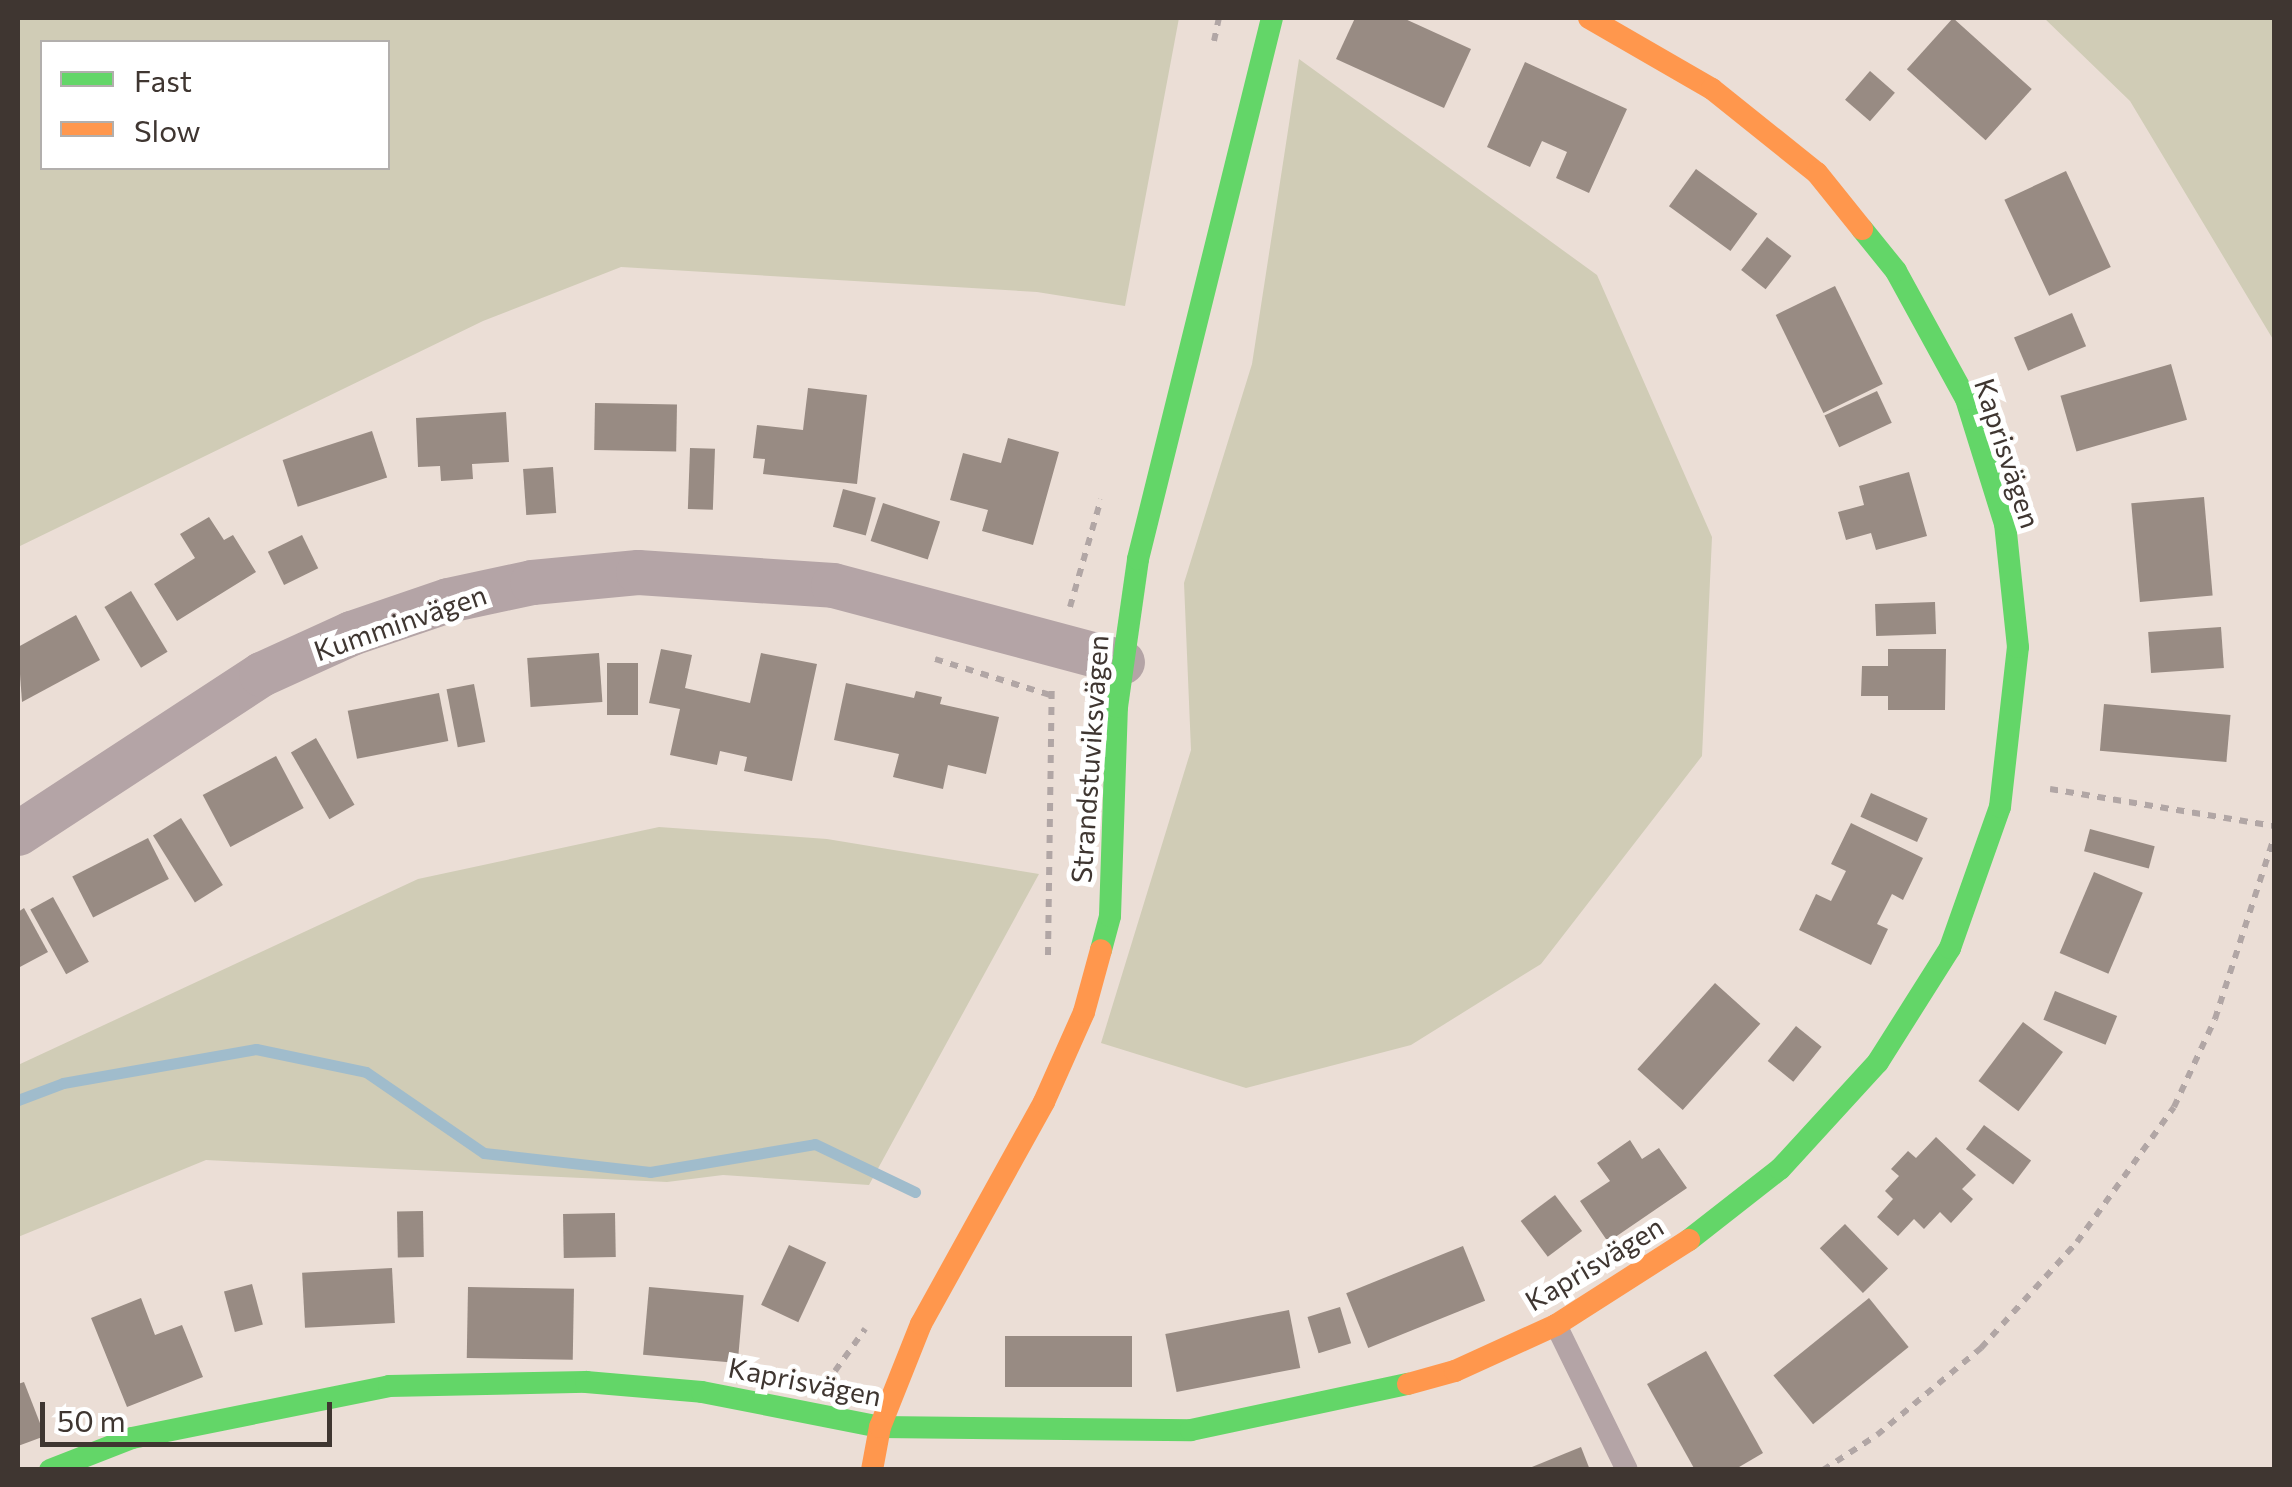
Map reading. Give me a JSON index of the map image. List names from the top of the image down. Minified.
{"streets":{"street":["Kaprisvägen","Kumminvägen","Strandstuviksvägen"]},"crossings":[["Kaprisvägen","Strandstuviksvägen"],["Kumminvägen","Strandstuviksvägen"]],"legend":["Fast","Slow"],"scale_bar":"50 m"}
